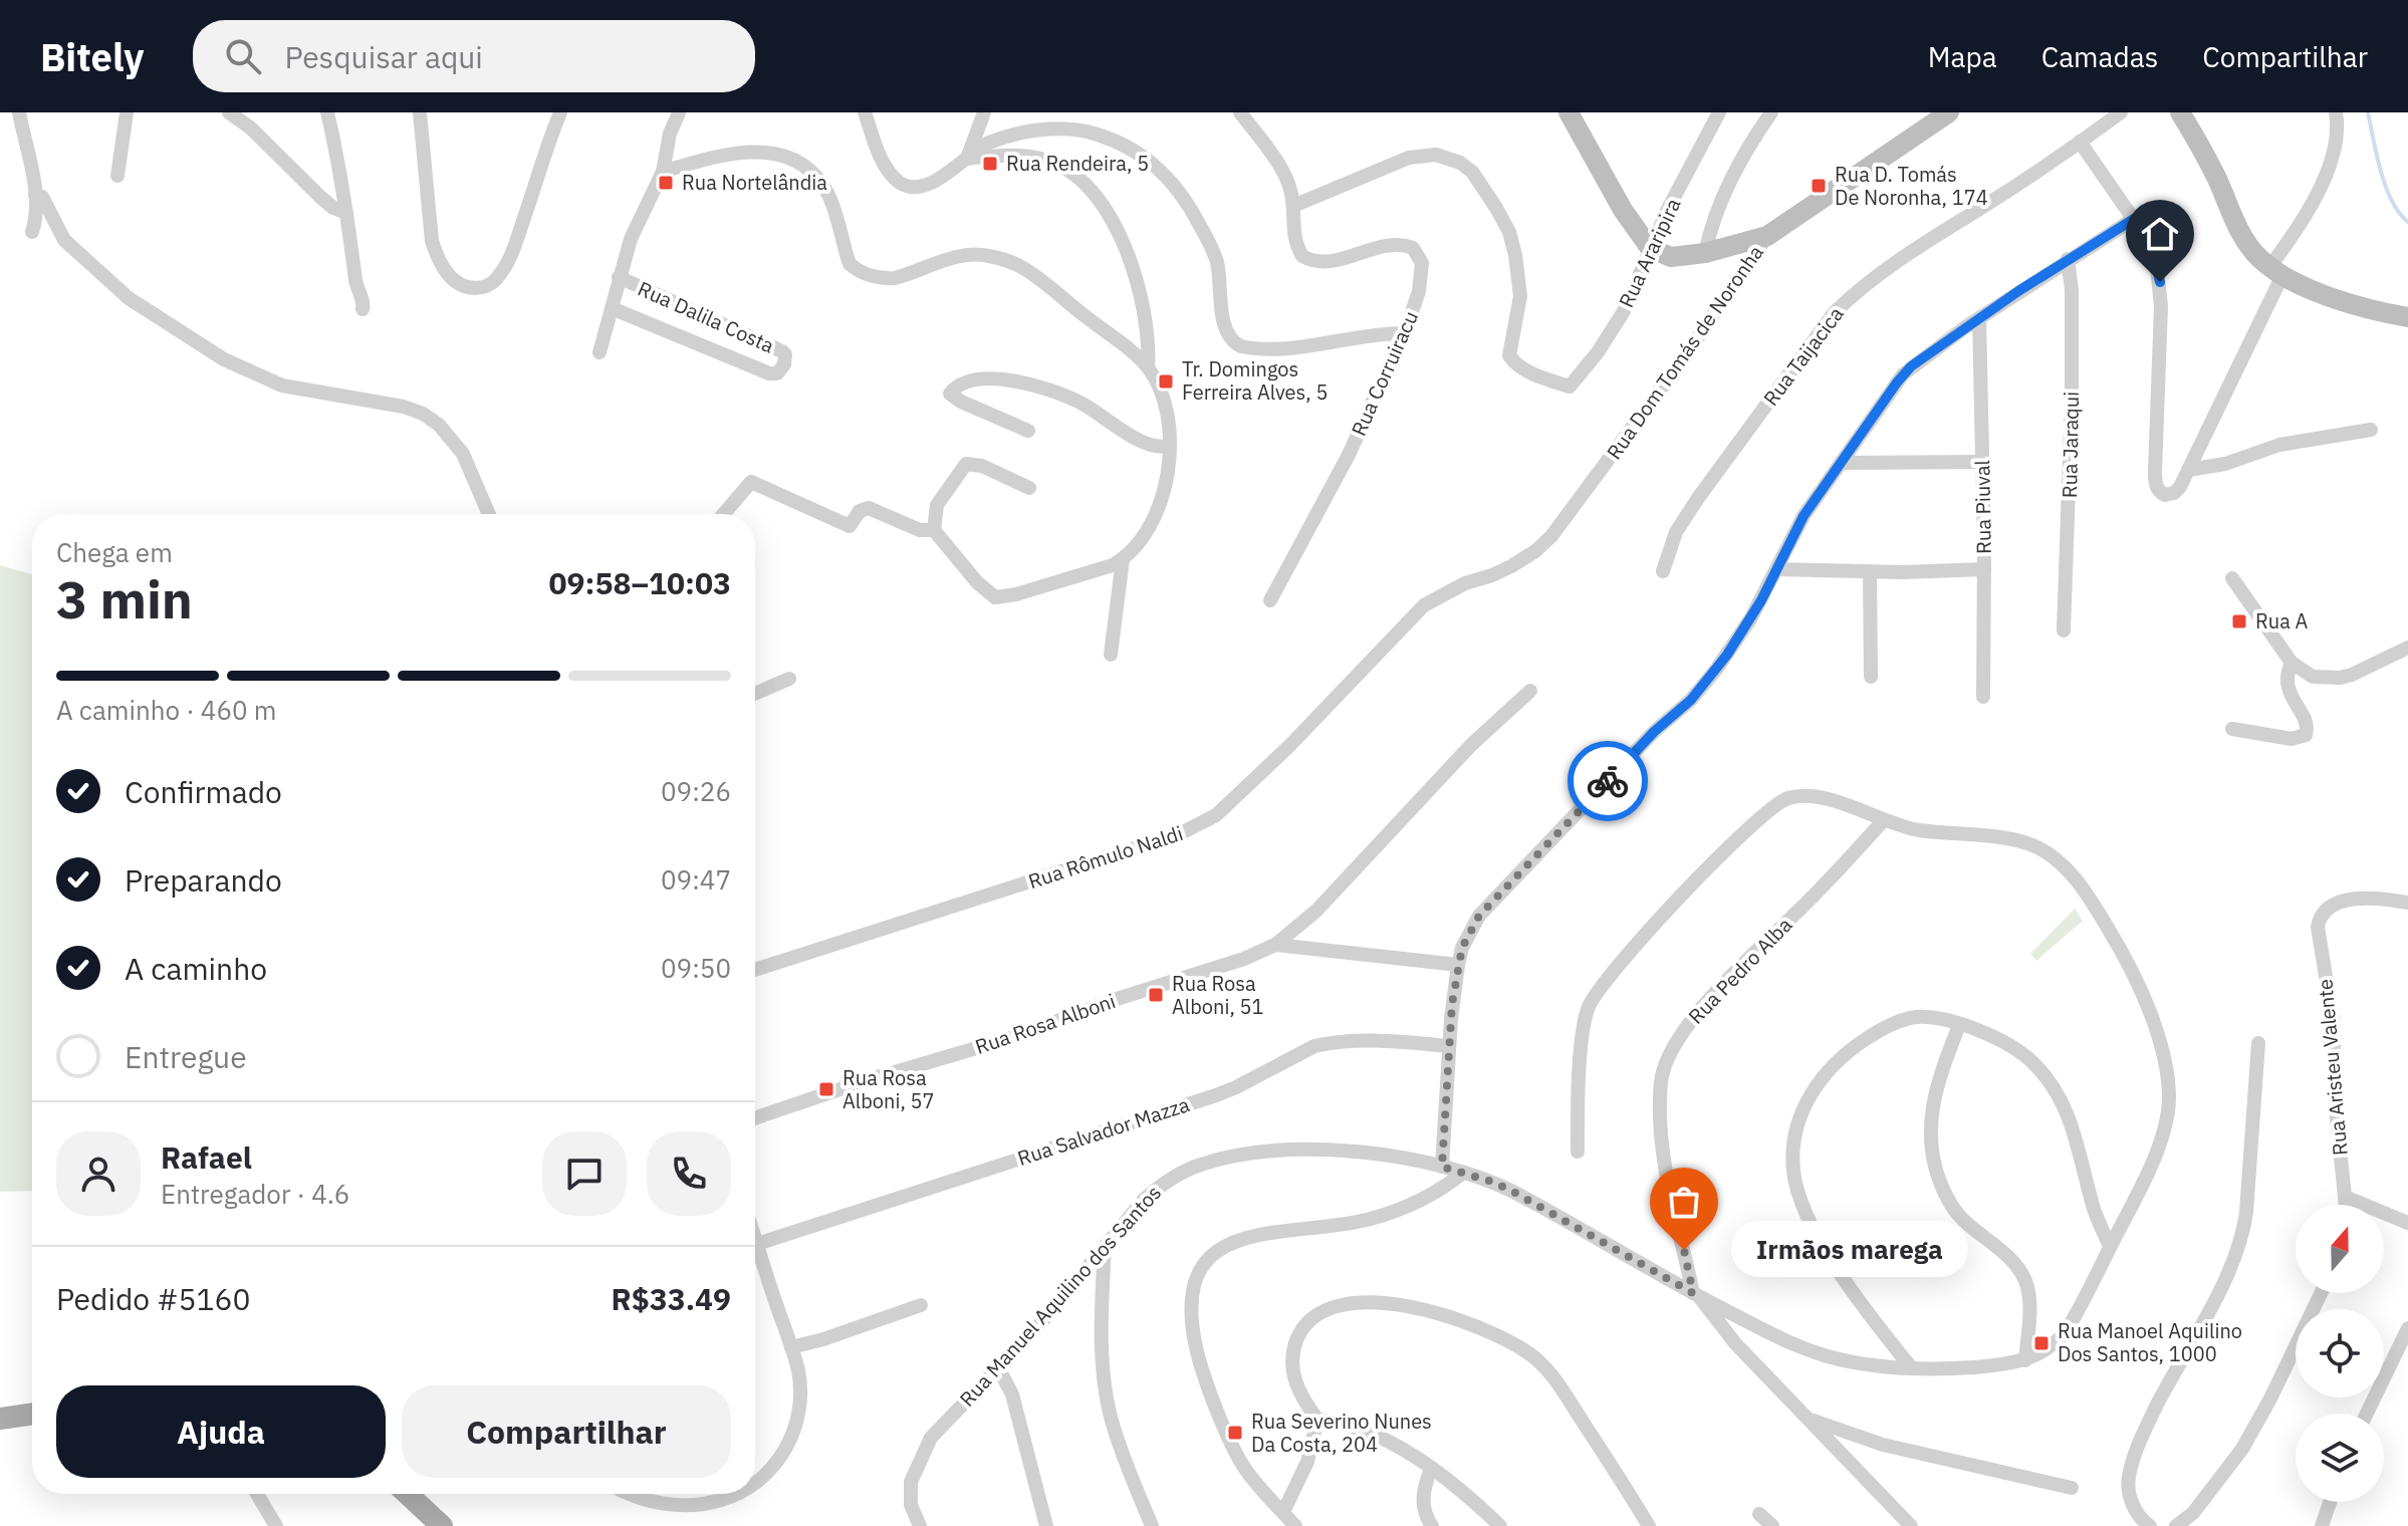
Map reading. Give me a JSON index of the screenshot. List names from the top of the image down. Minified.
{"streets":{"main road":["Rua Dom Tomás de Noronha"],"street":["Rua Araripira","Rua Dalila Costa","Rua Taijacica","Rua Corruiracu","Rua Jaraqui","Rua Piuval","Rua Rômulo Naldi","Rua Pedro Alba","Rua Rosa Alboni","Rua Aristeu Valente","Rua Salvador Mazza","Rua Manuel Aquilino dos Santos"]},"crossings":[["Rua Araripira","Rua Corruiracu"],["Rua Dom Tomás de Noronha","Rua Rômulo Naldi"],["Rua Pedro Alba","Rua Manuel Aquilino dos Santos"]],"places":{"transit":["Rua Rendeira, 5","Rua Nortelândia","Rua D. Tomás De Noronha, 174","Tr. Domingos Ferreira Alves, 5","Rua A","Rua Rosa Alboni, 51","Rua Rosa Alboni, 57","Rua Manoel Aquilino Dos Santos, 1000","Rua Severino Nunes Da Costa, 204"],"other":["Irmãos marega"]},"north":"top","page":{"header":"Bitely","search":"Pesquisar aqui","nav":["Mapa","Camadas","Compartilhar"],"heading":["3 min","Chega em","09:58–10:03"],"panel":["Rafael","Entregador · 4.6","Pedido #5160","R$33.49"],"bar":"A caminho · 460 m","list":[["Confirmado","09:26"],["Preparando","09:47"],["A caminho","09:50"],"Entregue"],"bubble":"Irmãos marega","buttons":["Ajuda","Compartilhar"]}}
